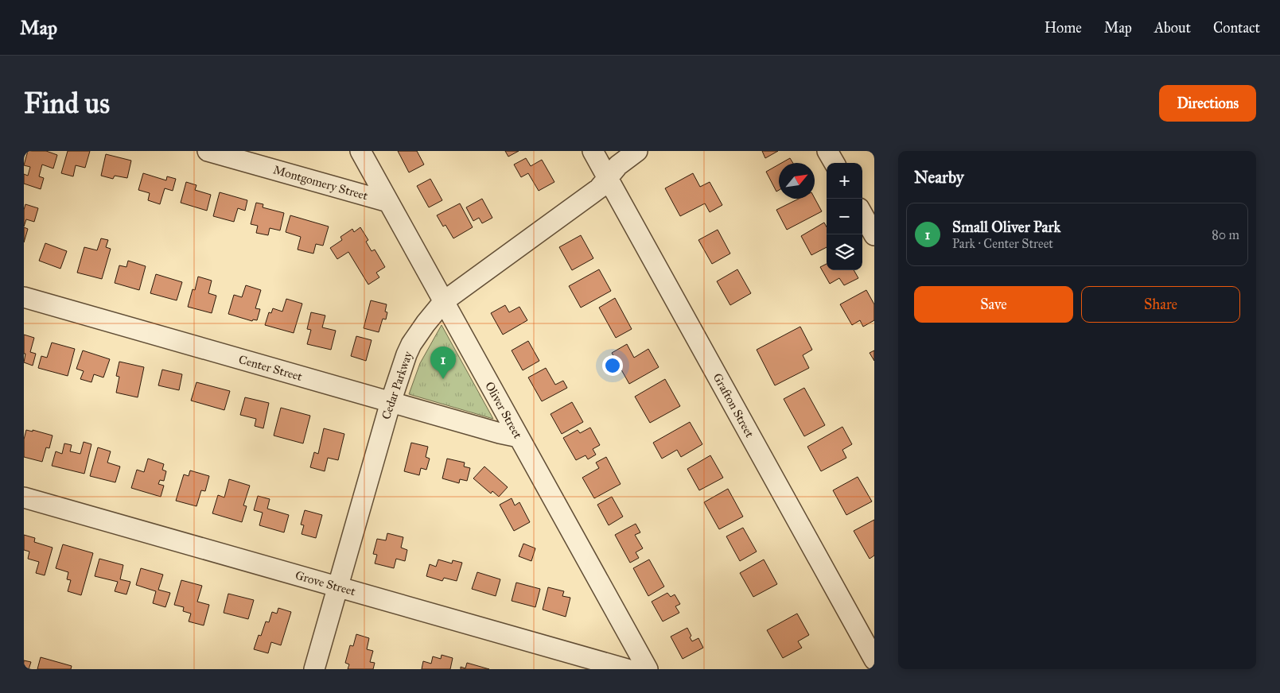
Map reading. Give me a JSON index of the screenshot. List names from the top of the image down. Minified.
{"streets":{"street":["Montgomery Street","Center Street","Cedar Parkway","Grafton Street","Oliver Street","Grove Street"]},"crossings":[["Montgomery Street","Oliver Street"],["Center Street","Cedar Parkway"],["Center Street","Oliver Street"],["Cedar Parkway","Grafton Street"],["Cedar Parkway","Oliver Street"],["Cedar Parkway","Grove Street"]],"north":"top right","page":{"header":"Map","nav":["Home","Map","About","Contact"],"buttons":["Directions",["Save","Share"]],"title":"Find us","heading":"Nearby","map_buttons":["+","−"],"list":[{"mark":"1","name":"Small Oliver Park","note":"Park · Center Street","value":"80 m"}],"pins":"1"}}
